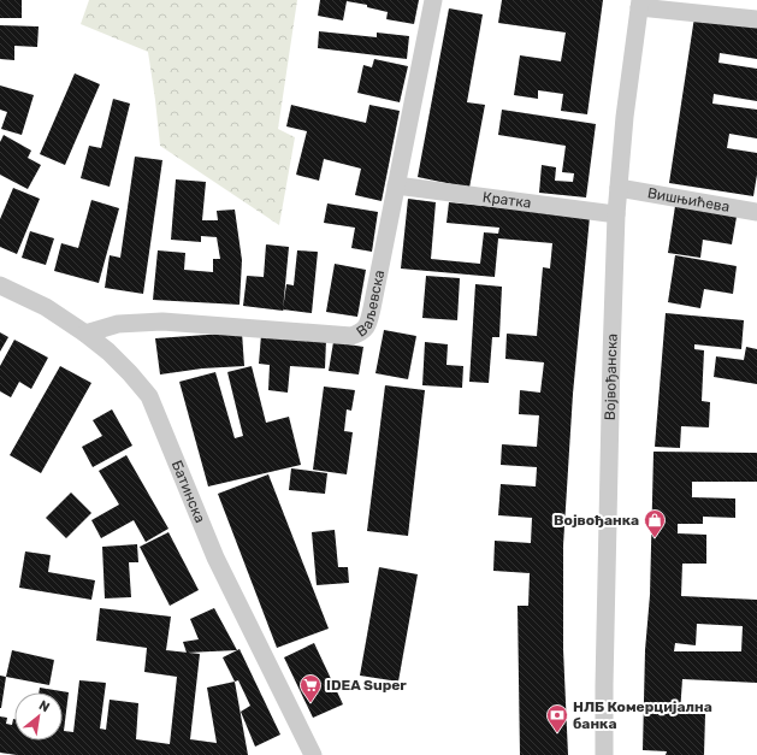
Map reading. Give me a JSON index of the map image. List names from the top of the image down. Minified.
{"streets":{"street":["Кратка","Вишњићева","Ваљевска","Војвођанска","Батинска"]},"crossings":[["Кратка","Ваљевска"],["Кратка","Војвођанска"],["Вишњићева","Војвођанска"],["Ваљевска","Батинска"]],"places":{"shop":["Војвођанка"],"supermarket":["IDEA Super"],"bank":["НЛБ Комерцијална банка"]},"north":"top right"}
